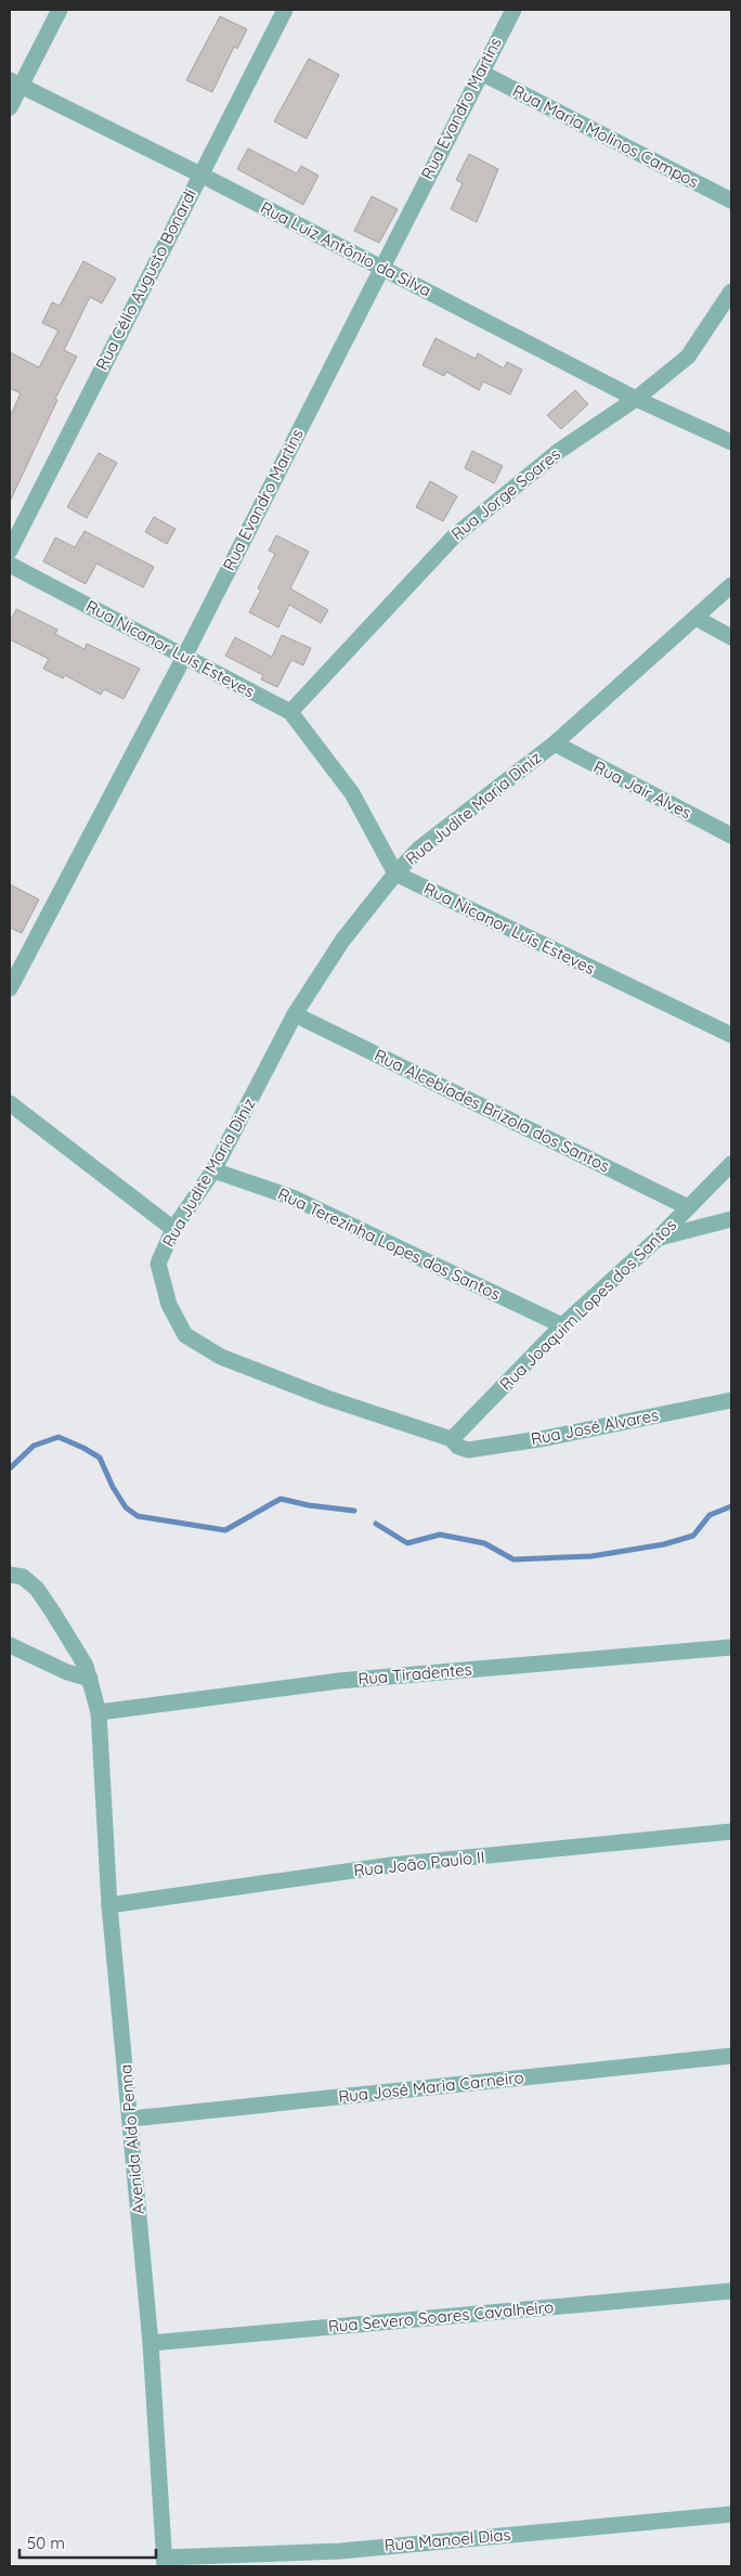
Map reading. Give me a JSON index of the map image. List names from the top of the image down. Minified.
{"streets":{"street":["Rua Evandro Martins","Rua Maria Molinos Campos","Rua Luiz Antônio da Silva","Rua Célio Augusto Bonardi","Rua Jorge Soares","Rua Nicanor Luís Esteves","Rua Jair Alves","Rua Judite Maria Diniz","Rua Alcebíades Brizola dos Santos","Rua Terezinha Lopes dos Santos","Rua Joaquim Lopes dos Santos","Rua José Alvares","Rua Tiradentes","Rua João Paulo II","Rua José Maria Carneiro","Avenida Aldo Penna","Rua Severo Soares Cavalheiro","Rua Manoel Dias"]},"crossings":[["Rua Evandro Martins","Rua Maria Molinos Campos"],["Rua Evandro Martins","Rua Luiz Antônio da Silva"],["Rua Evandro Martins","Rua Nicanor Luís Esteves"],["Rua Luiz Antônio da Silva","Rua Célio Augusto Bonardi"],["Rua Luiz Antônio da Silva","Rua Jorge Soares"],["Rua Jorge Soares","Rua Nicanor Luís Esteves"],["Rua Nicanor Luís Esteves","Rua Judite Maria Diniz"],["Rua Jair Alves","Rua Judite Maria Diniz"],["Rua Judite Maria Diniz","Rua Alcebíades Brizola dos Santos"],["Rua Judite Maria Diniz","Rua Terezinha Lopes dos Santos"],["Rua Judite Maria Diniz","Rua Joaquim Lopes dos Santos"],["Rua Judite Maria Diniz","Rua José Alvares"],["Rua Alcebíades Brizola dos Santos","Rua Joaquim Lopes dos Santos"],["Rua Terezinha Lopes dos Santos","Rua Joaquim Lopes dos Santos"],["Rua Joaquim Lopes dos Santos","Rua José Alvares"],["Rua Tiradentes","Avenida Aldo Penna"],["Rua João Paulo II","Avenida Aldo Penna"],["Rua José Maria Carneiro","Avenida Aldo Penna"],["Avenida Aldo Penna","Rua Severo Soares Cavalheiro"],["Avenida Aldo Penna","Rua Manoel Dias"]],"scale_bar":"50 m"}
